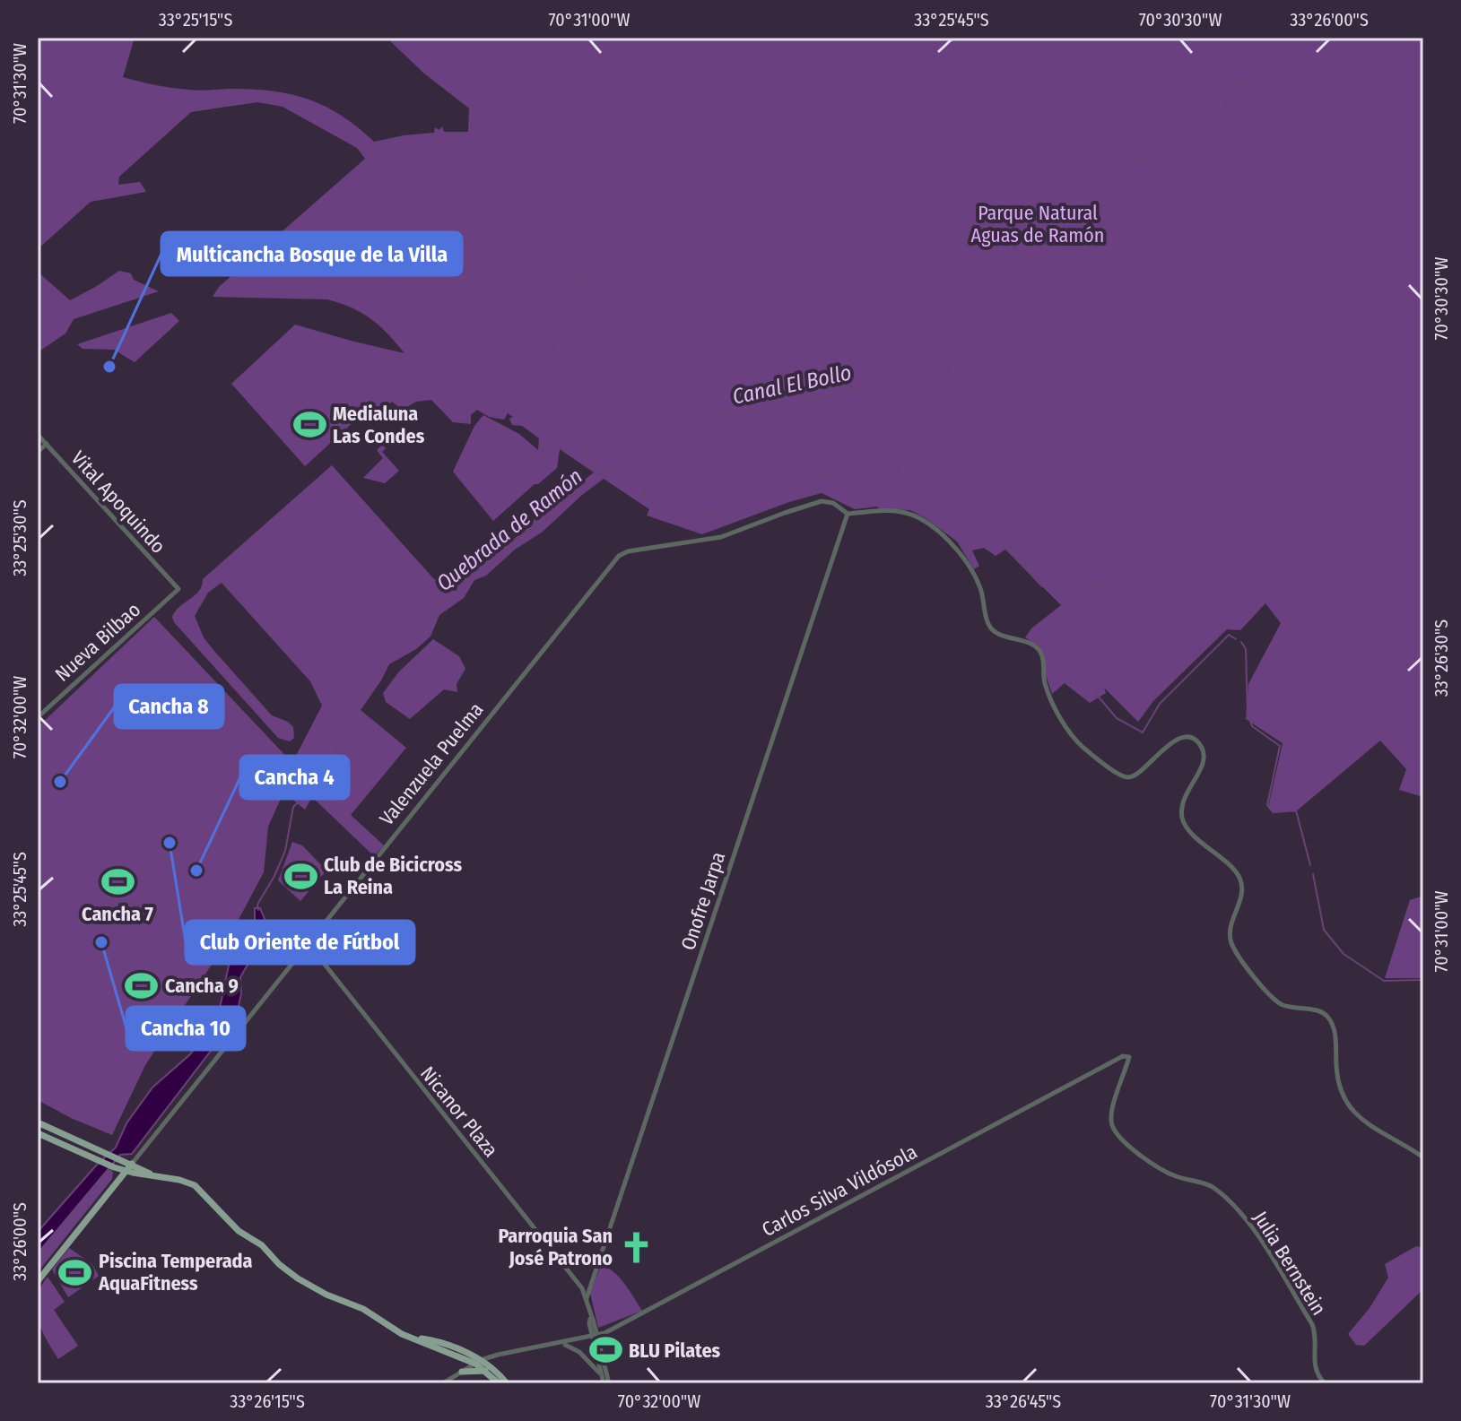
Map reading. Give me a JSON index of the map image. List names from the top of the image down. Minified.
{"streets":{"main road":["Valenzuela Puelma"],"street":["Vital Apoquindo","Nueva Bilbao","Onofre Jarpa","Nicanor Plaza","Carlos Silva Vildósola","Julia Bernstein"]},"crossings":[["Vital Apoquindo","Nueva Bilbao"],["Valenzuela Puelma","Onofre Jarpa"],["Valenzuela Puelma","Nicanor Plaza"],["Onofre Jarpa","Nicanor Plaza"],["Carlos Silva Vildósola","Julia Bernstein"]],"water":["Canal El Bollo","Quebrada de Ramón"],"parks":["Parque Natural Aguas de Ramón"],"places":{"other":["Multicancha Bosque de la Villa","Cancha 8","Club Oriente de Fútbol","Cancha 4","Cancha 10"],"sports":["Medialuna Las Condes","Club de Bicicross La Reina","Cancha 7","Cancha 9","Piscina Temperada AquaFitness","BLU Pilates"],"church":["Parroquia San José Patrono"]},"coordinates":["33°25'15\"S","70°31'00\"W","33°25'45\"S","70°30'30\"W","33°26'00\"S","70°31'30\"W","33°25'30\"S","33°26'30\"S","70°32'00\"W","33°26'15\"S","33°26'45\"S"]}
